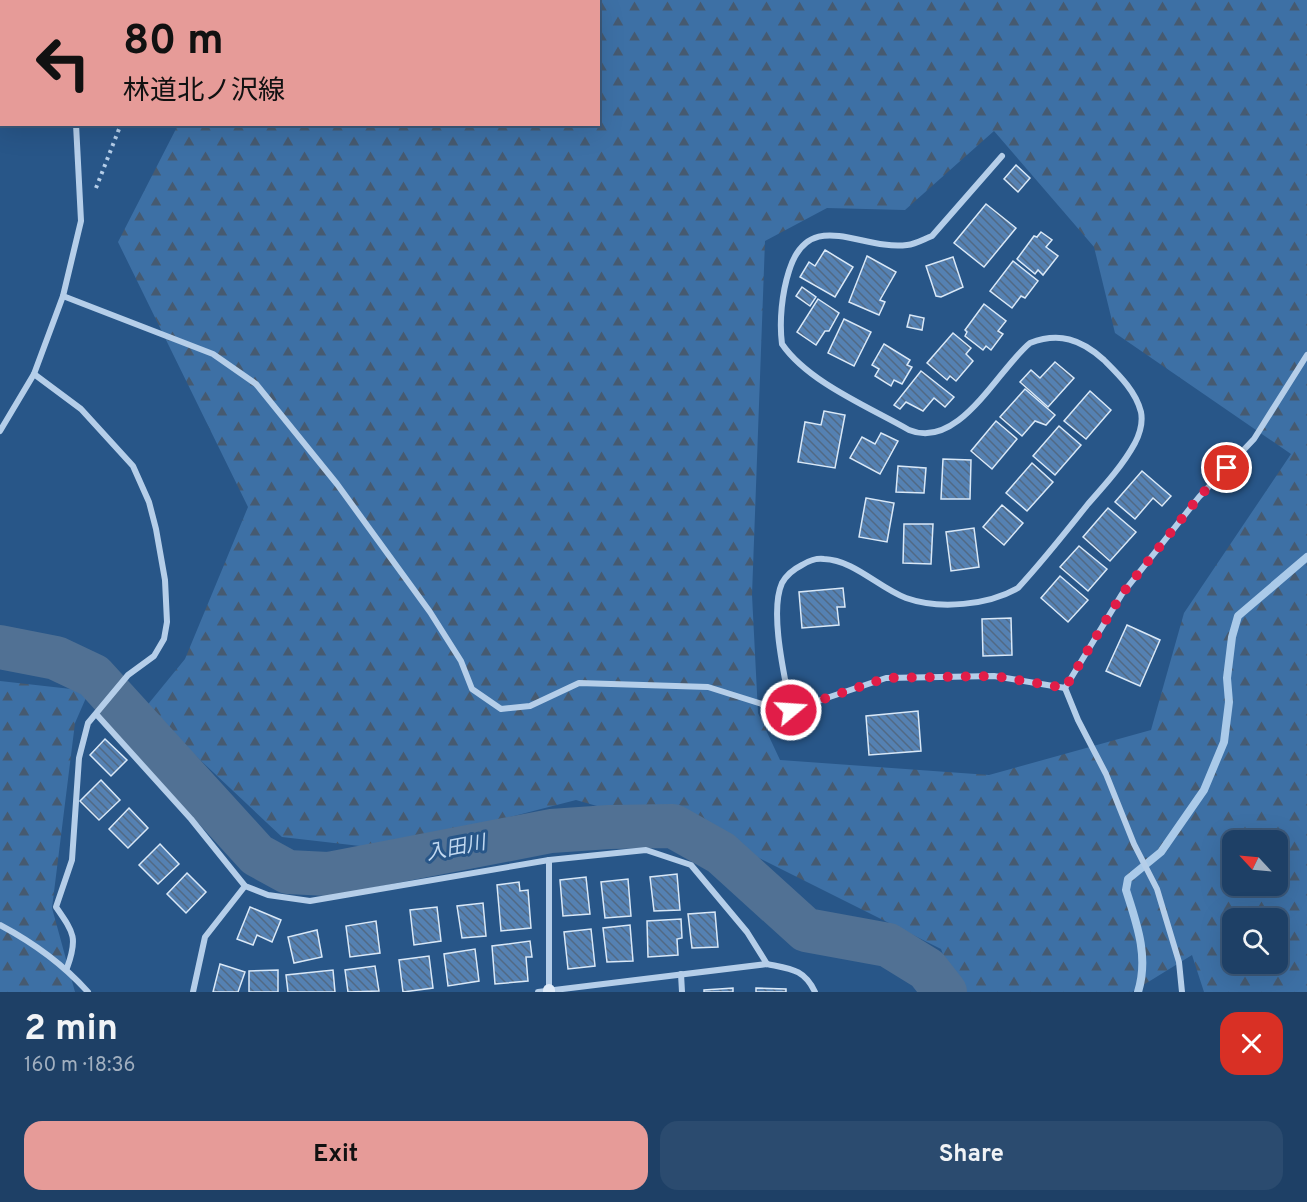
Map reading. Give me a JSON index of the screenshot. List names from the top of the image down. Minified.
{"water":["入田川"],"north":"top left","page":{"turn":["80 m","林道北ノ沢線"],"heading":["2 min","160 m · 18:36"],"buttons":["Exit","Share"]}}
